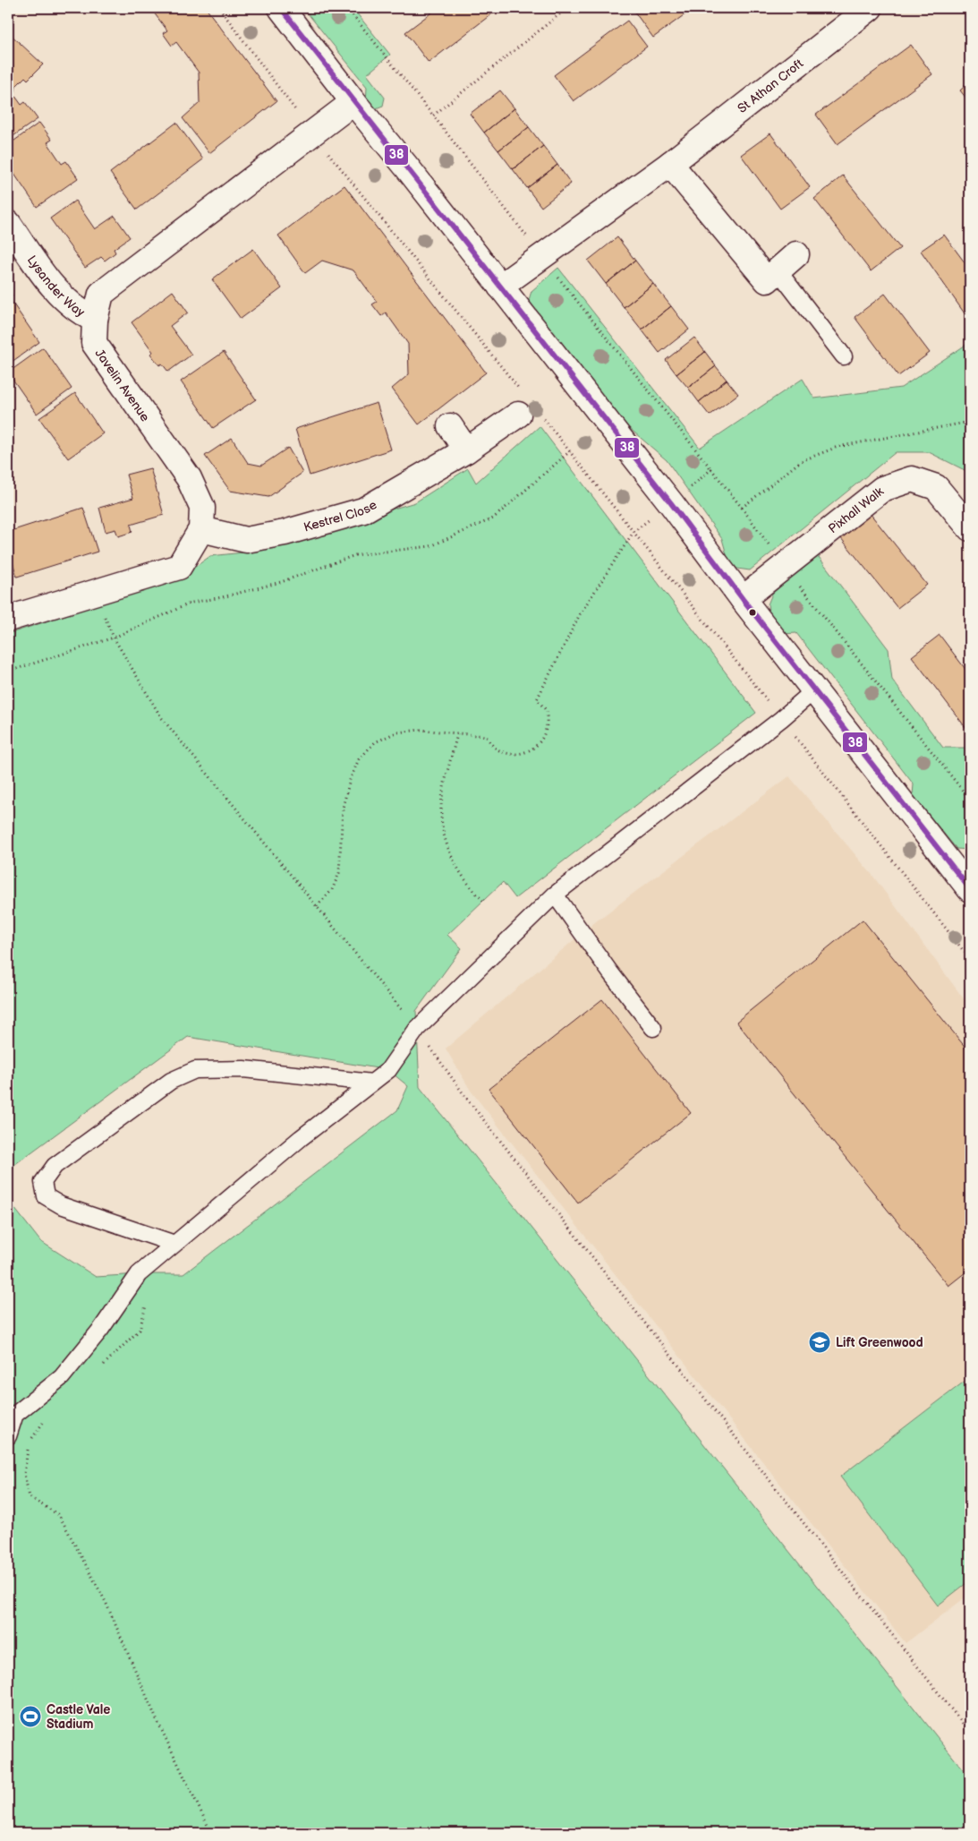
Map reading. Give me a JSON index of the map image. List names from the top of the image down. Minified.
{"streets":{"street":["St Athan Croft","Lysander Way","Javelin Avenue","Pixhall Walk","Kestrel Close"]},"crossings":[["Lysander Way","Javelin Avenue"],["Javelin Avenue","Kestrel Close"]],"places":{"school or university":["Lift Greenwood"],"sports":["Castle Vale Stadium"]},"lines":["transit line 38"]}
